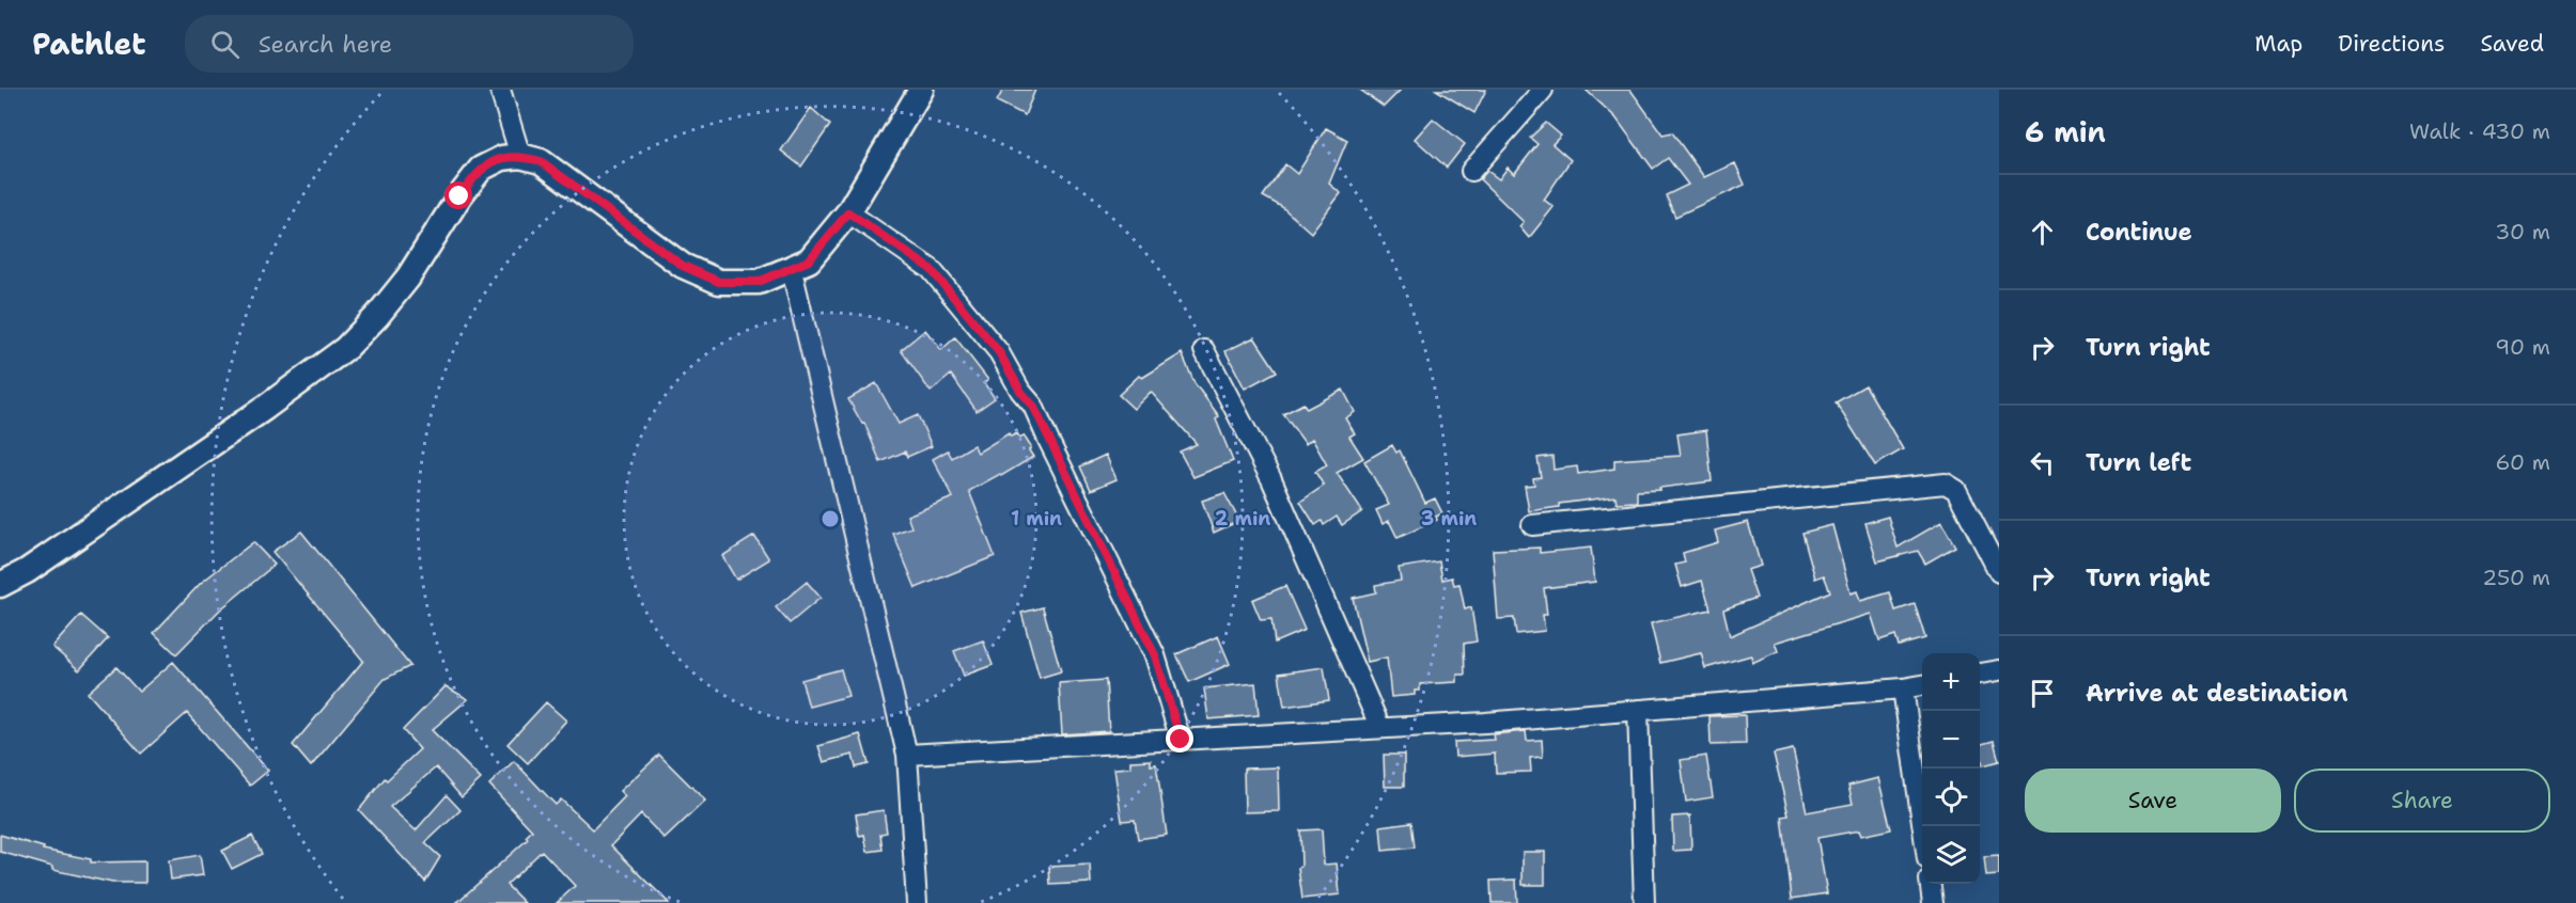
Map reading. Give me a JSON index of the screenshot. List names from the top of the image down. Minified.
{"page":{"header":"Pathlet","search":"Search here","nav":["Map","Directions","Saved"],"heading":["6 min","Walk · 430 m"],"list":[["Continue","30 m"],["Turn right","90 m"],["Turn left","60 m"],["Turn right","250 m"],"Arrive at destination"],"map_buttons":["+","−"],"buttons":["Save","Share"]},"rings":["1 min","2 min","3 min"]}
